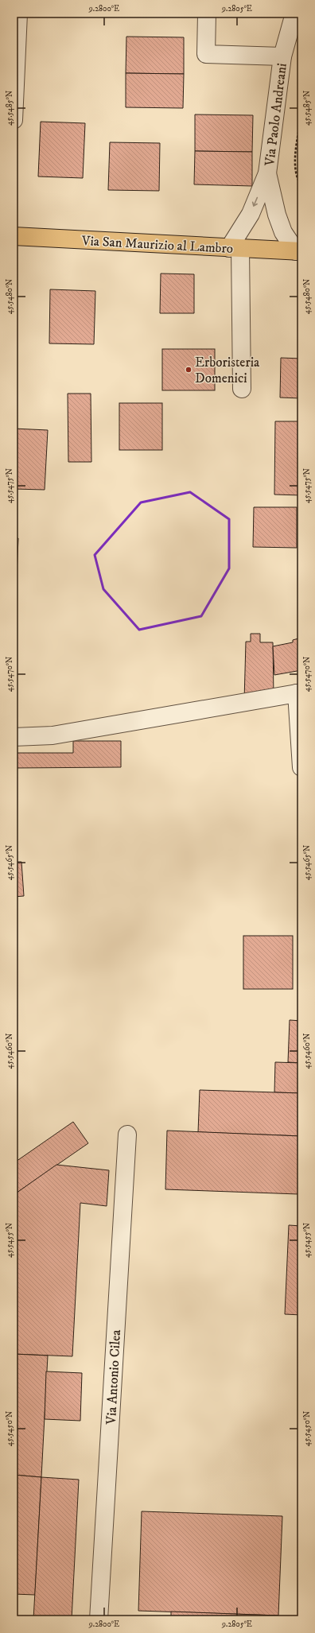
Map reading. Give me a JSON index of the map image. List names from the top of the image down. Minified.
{"streets":{"main road":["Via San Maurizio al Lambro"],"street":["Via Paolo Andreani","Via Antonio Cilea"]},"crossings":[["Via Paolo Andreani","Via San Maurizio al Lambro"]],"places":["Erboristeria Domenici"],"coordinates":["9.2800°E","9.2805°E","45.5485°N","45.5480°N","45.5475°N","45.5470°N","45.5465°N","45.5460°N","45.5455°N","45.5450°N"]}
